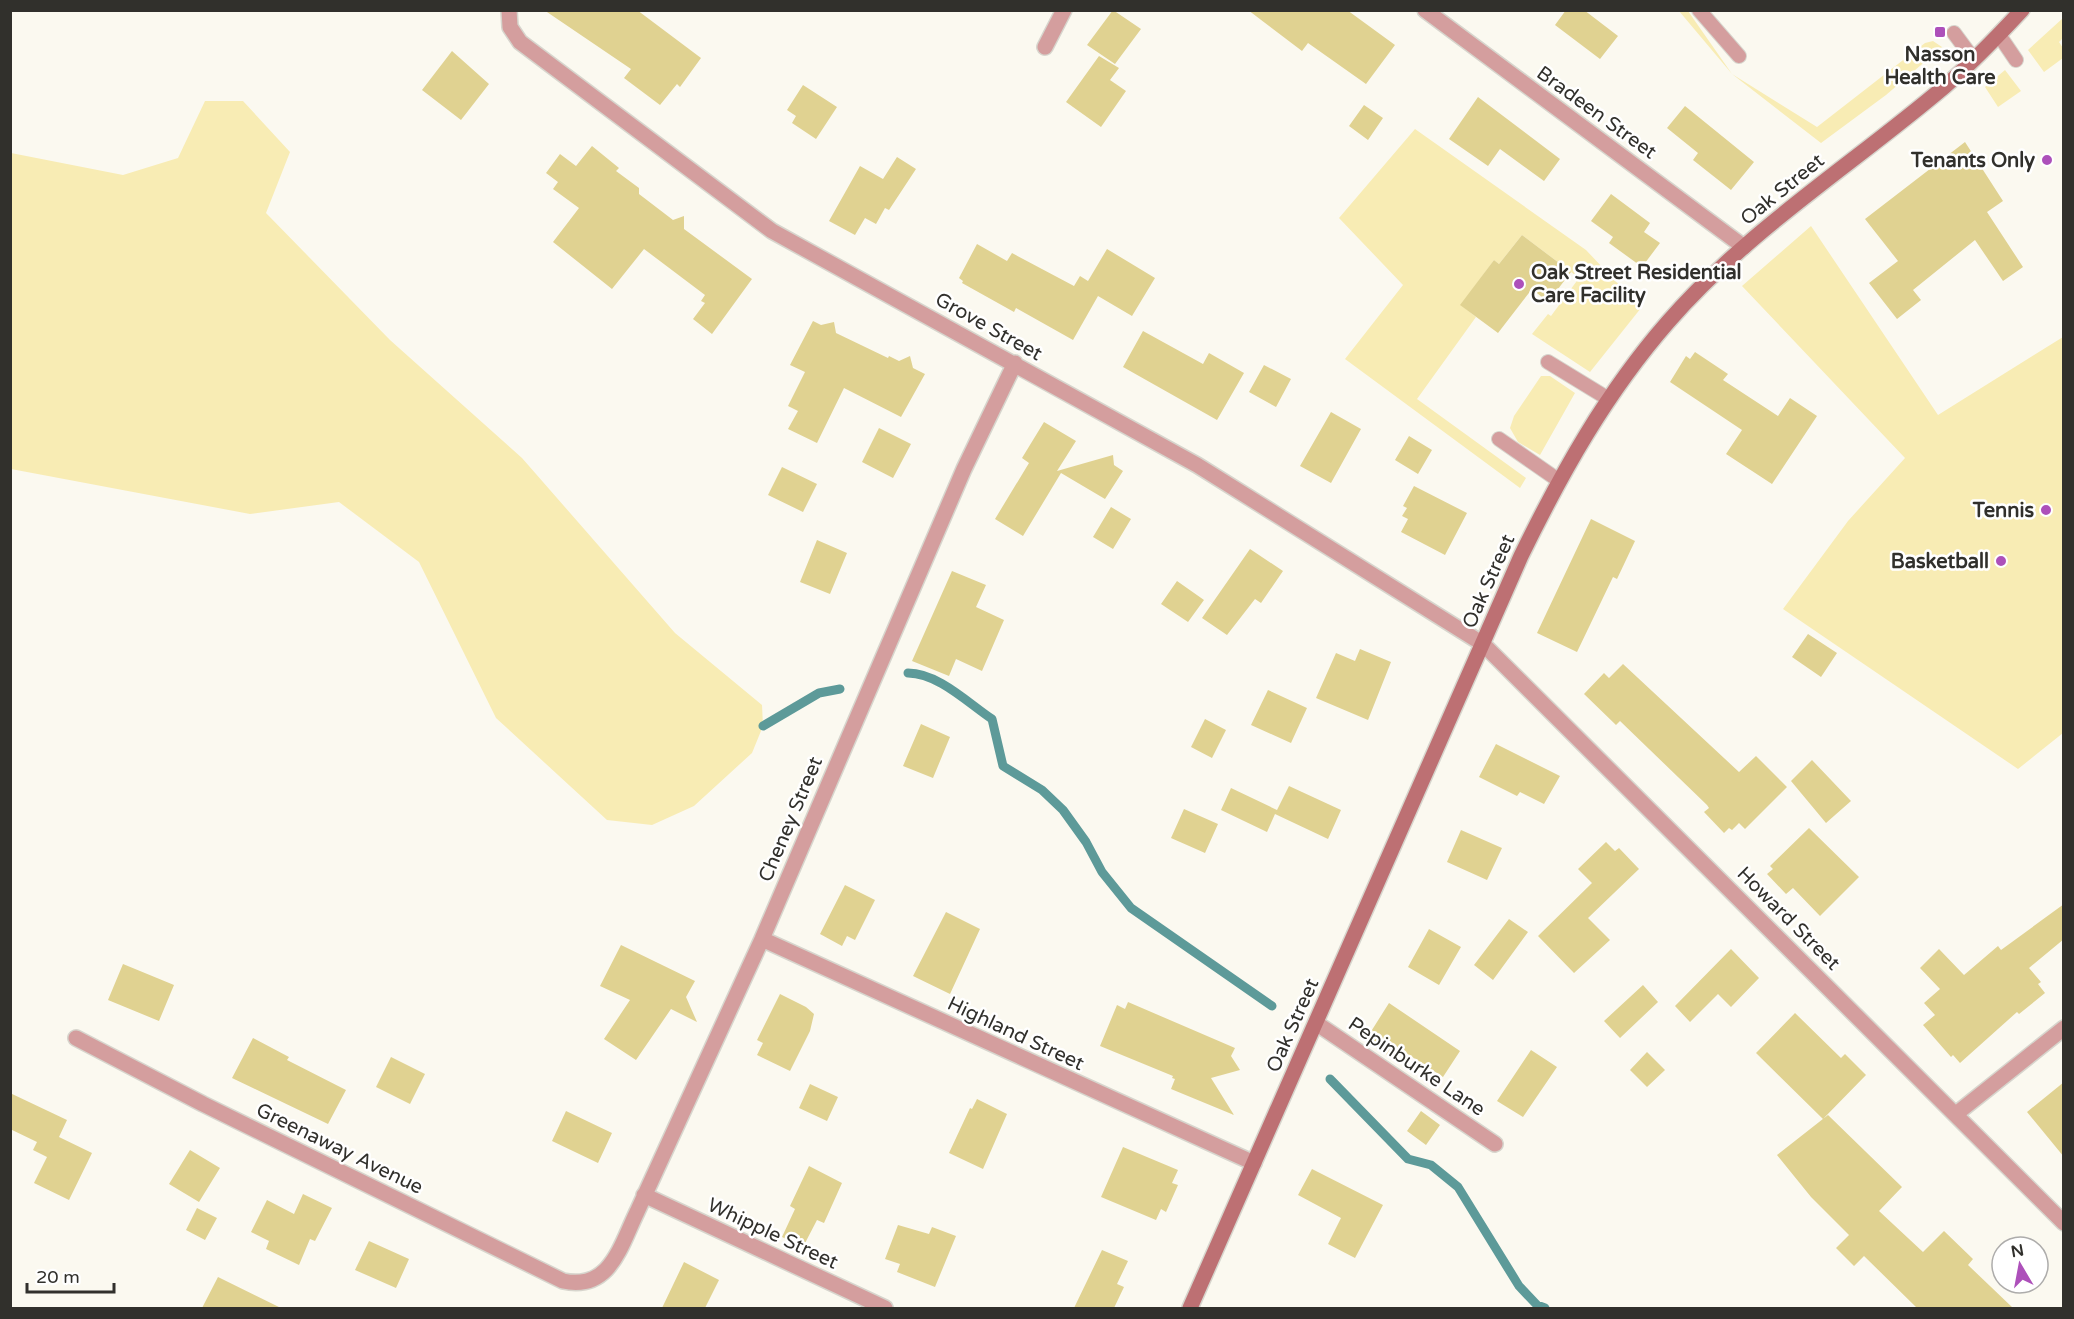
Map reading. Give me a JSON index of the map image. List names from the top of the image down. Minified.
{"streets":{"main road":["Oak Street"],"street":["Bradeen Street","Grove Street","Cheney Street","Howard Street","Highland Street","Pepinburke Lane","Greenaway Avenue","Whipple Street"]},"crossings":[["Bradeen Street","Oak Street"],["Oak Street","Grove Street"],["Oak Street","Howard Street"],["Oak Street","Highland Street"],["Oak Street","Pepinburke Lane"],["Grove Street","Cheney Street"],["Grove Street","Howard Street"],["Cheney Street","Highland Street"],["Cheney Street","Greenaway Avenue"],["Cheney Street","Whipple Street"]],"places":{"transit":["Nasson Health Care"],"other":["Tenants Only","Oak Street Residential Care Facility","Tennis","Basketball"]},"scale_bar":"20 m","north":"top"}
